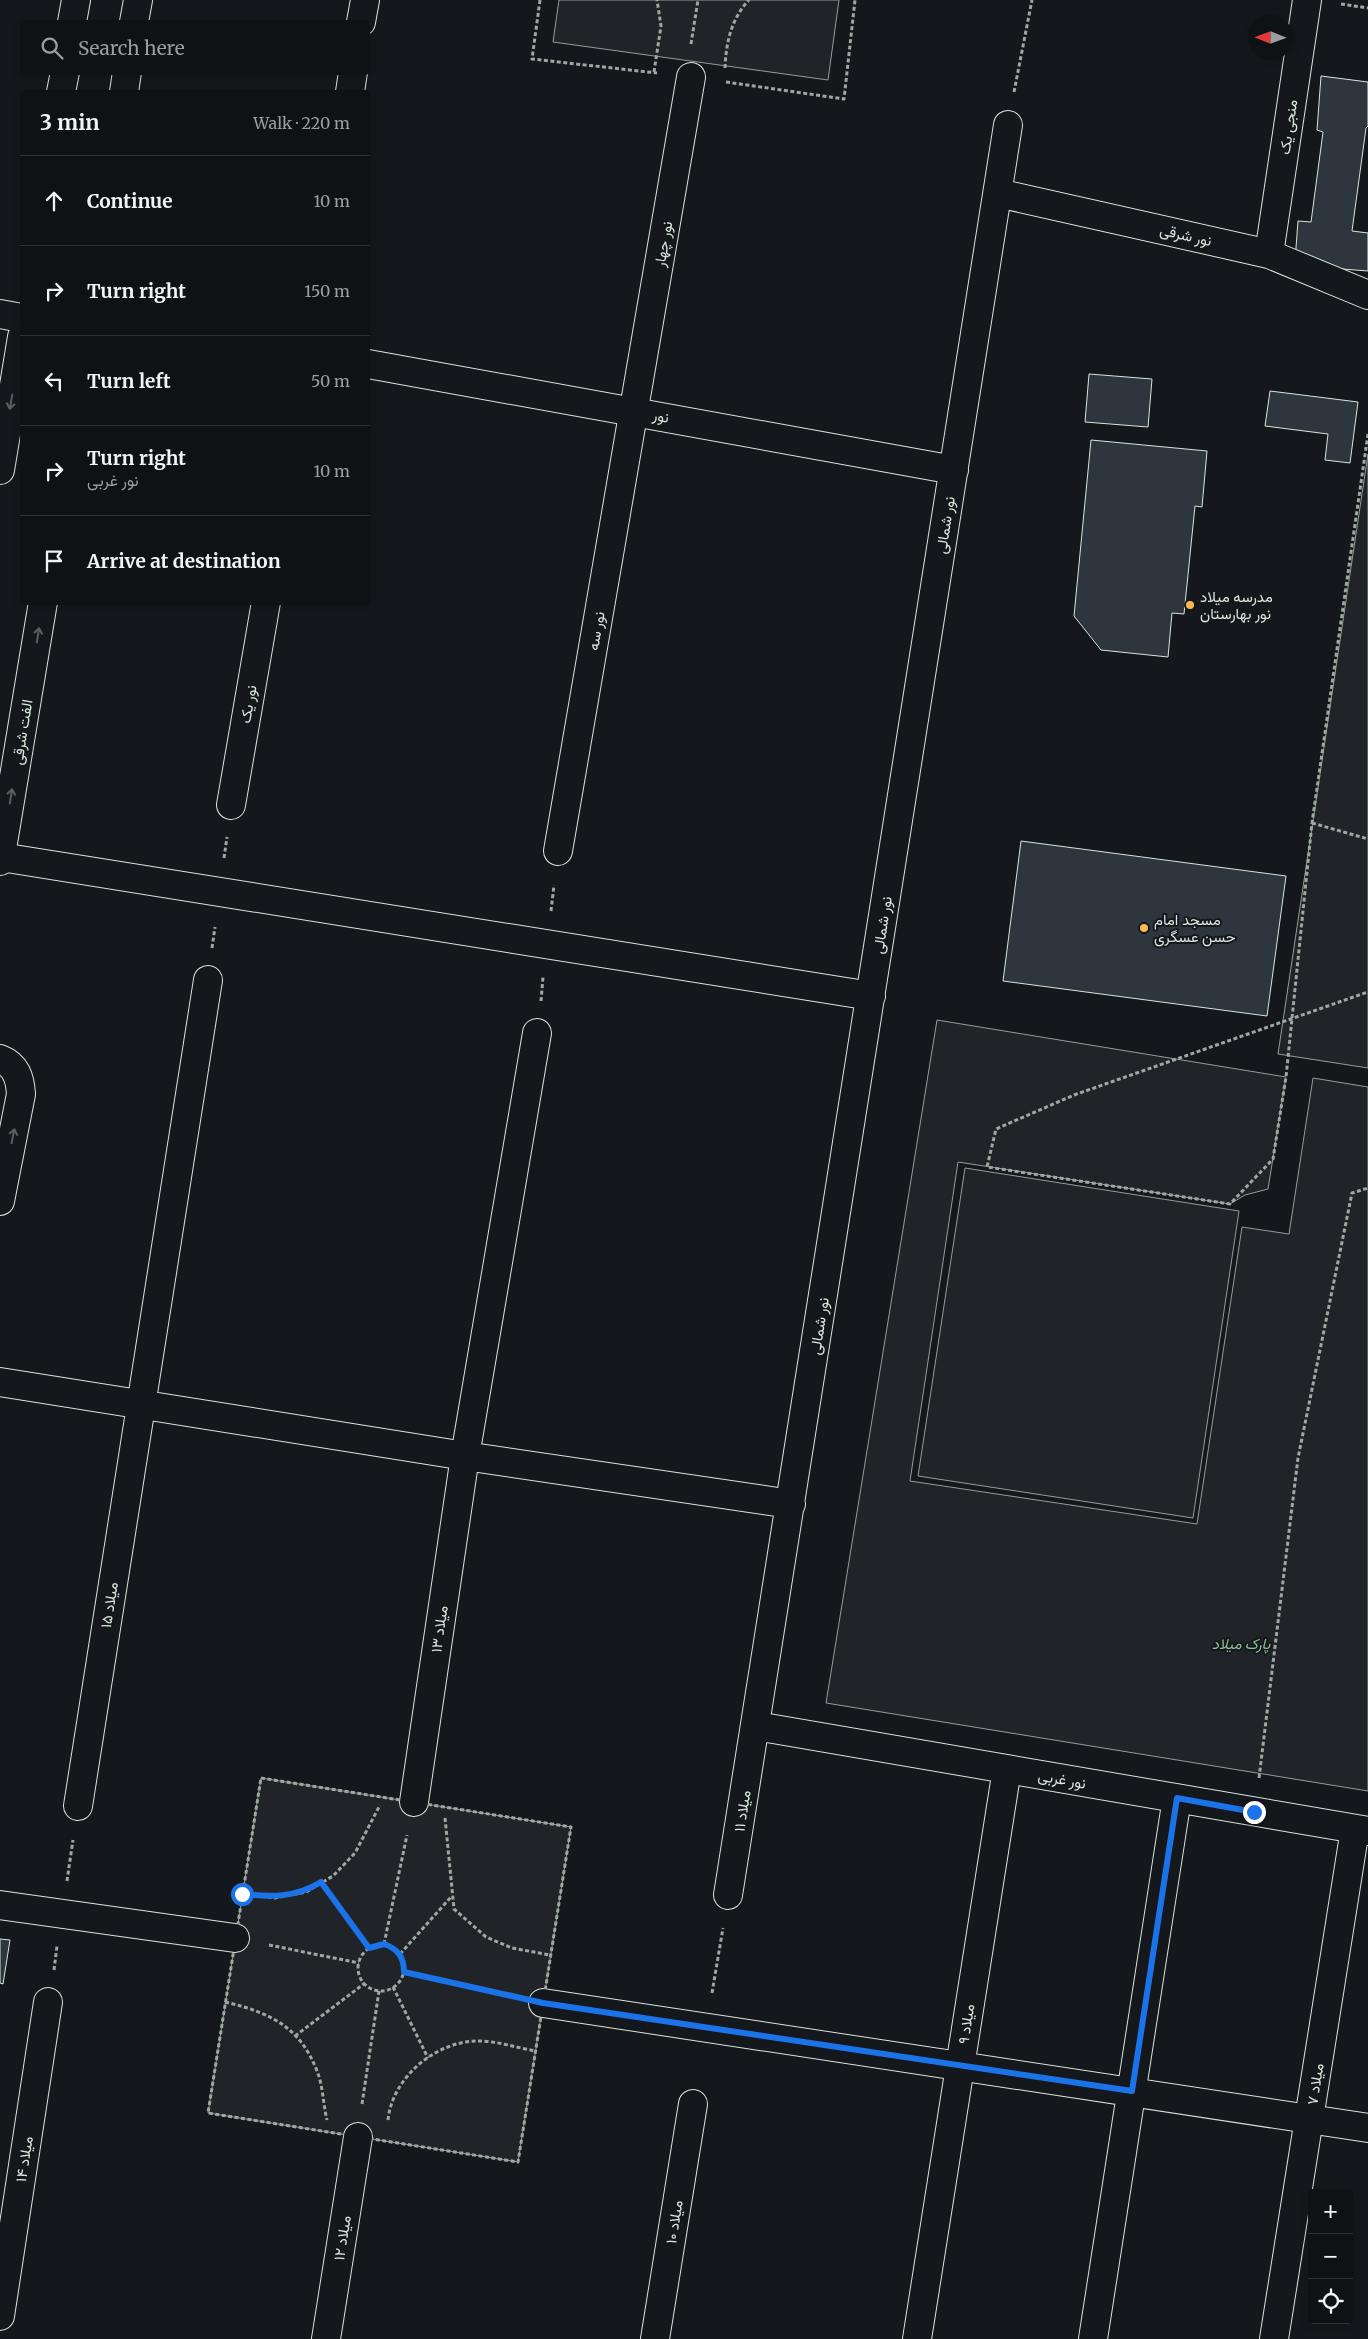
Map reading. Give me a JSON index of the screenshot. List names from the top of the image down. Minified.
{"streets":{"street":["منجی یک","نور شرقی","نور چهار","نور","نور شمالی","نور سه","نور یک","الفت شرقی","میلاد ۱۵","میلاد ۱۳","نور غربی","میلاد ۱۱","میلاد ۹","میلاد ۷","میلاد ۱۴","میلاد ۱۰","میلاد ۱۲"]},"crossings":[["منجی یک","نور شرقی"],["نور شرقی","نور شمالی"],["نور چهار","نور"],["نور چهار","نور سه"],["نور","نور شمالی"],["نور","نور سه"],["نور شمالی","نور غربی"],["نور شمالی","میلاد ۱۱"],["نور غربی","میلاد ۱۱"],["نور غربی","میلاد ۹"],["نور غربی","میلاد ۷"]],"one_way":["الفت شرقی"],"parks":["پارک میلاد"],"places":["مدرسه میلاد نور بهارستان","مسجد امام حسن عسگری"],"north":"left","page":{"search":"Search here","heading":["3 min","Walk · 220 m"],"list":[["Continue","10 m"],["Turn right","150 m"],["Turn left","50 m"],["Turn right","نور غربی","10 m"],"Arrive at destination"],"map_buttons":["+","−"]}}
